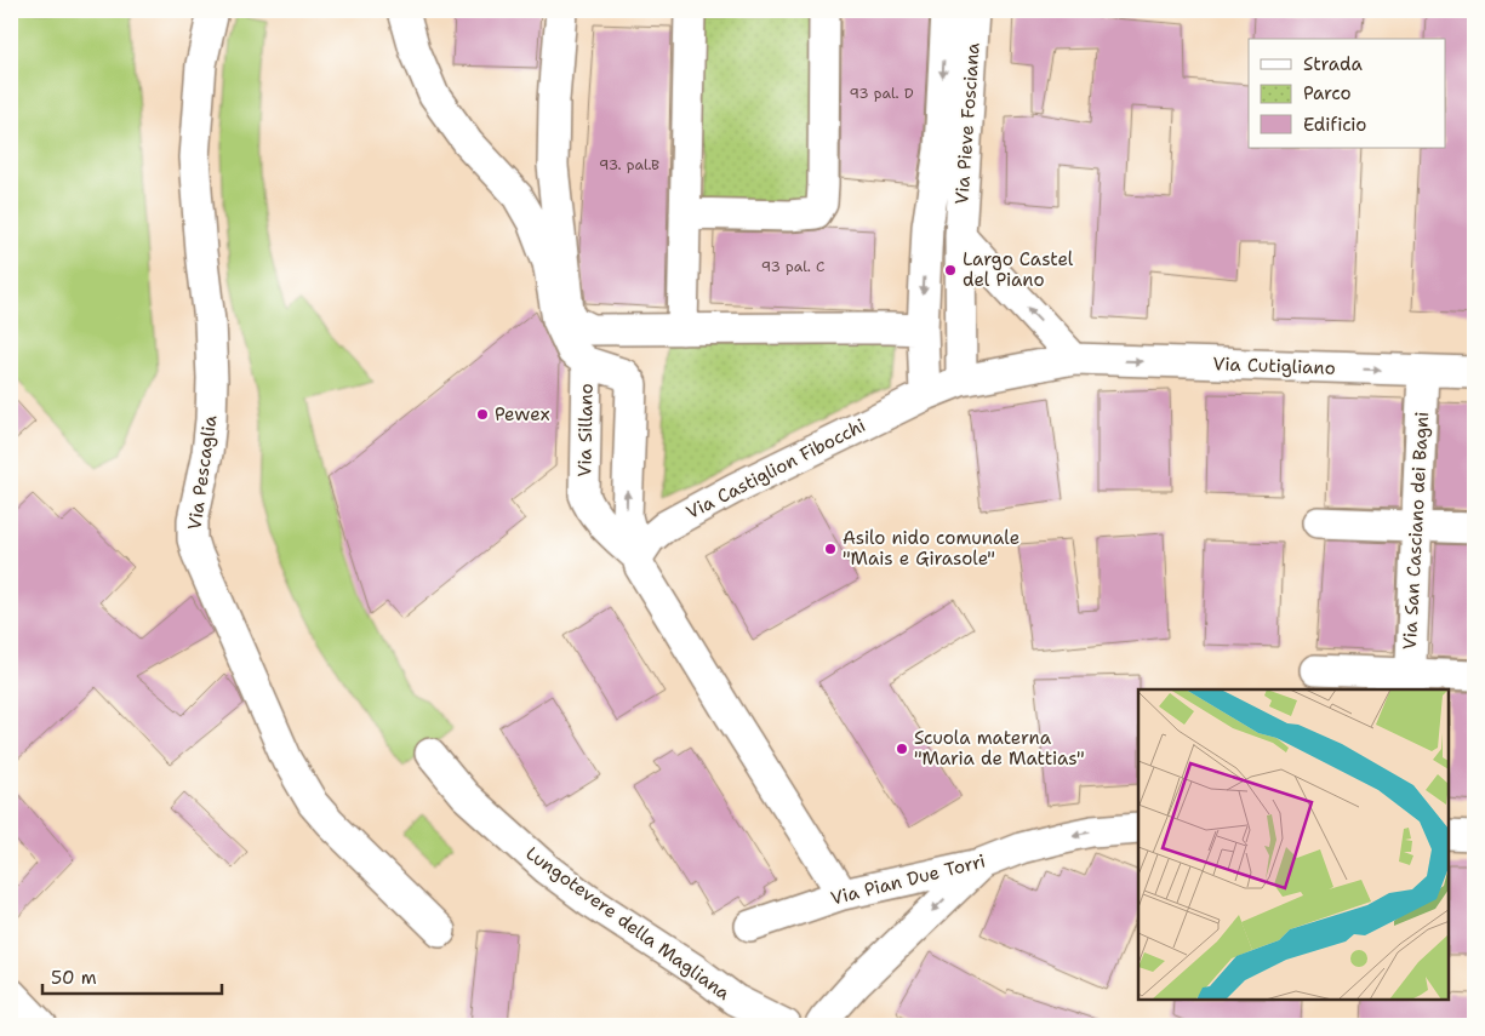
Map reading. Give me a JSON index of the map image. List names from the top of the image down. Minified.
{"streets":{"street":["Via Pieve Fosciana","Via Cutigliano","Via Sillano","Via Castiglion Fibocchi","Via Pescaglia","Via San Casciano dei Bagni","Via Pian Due Torri","Lungotevere della Magliana"]},"crossings":[["Via Cutigliano","Via San Casciano dei Bagni"],["Via Sillano","Via Castiglion Fibocchi"],["Via Sillano","Via Pian Due Torri"]],"one_way":["Via Cutigliano","Via Pian Due Torri"],"places":["Largo Castel del Piano","Pewex","Asilo nido comunale \"Mais e Girasole\"","Scuola materna \"Maria de Mattias\""],"house_numbers":["93 pal. D","93. pal.B","93 pal. C"],"legend":["Strada","Parco","Edificio"],"scale_bar":"50 m"}
